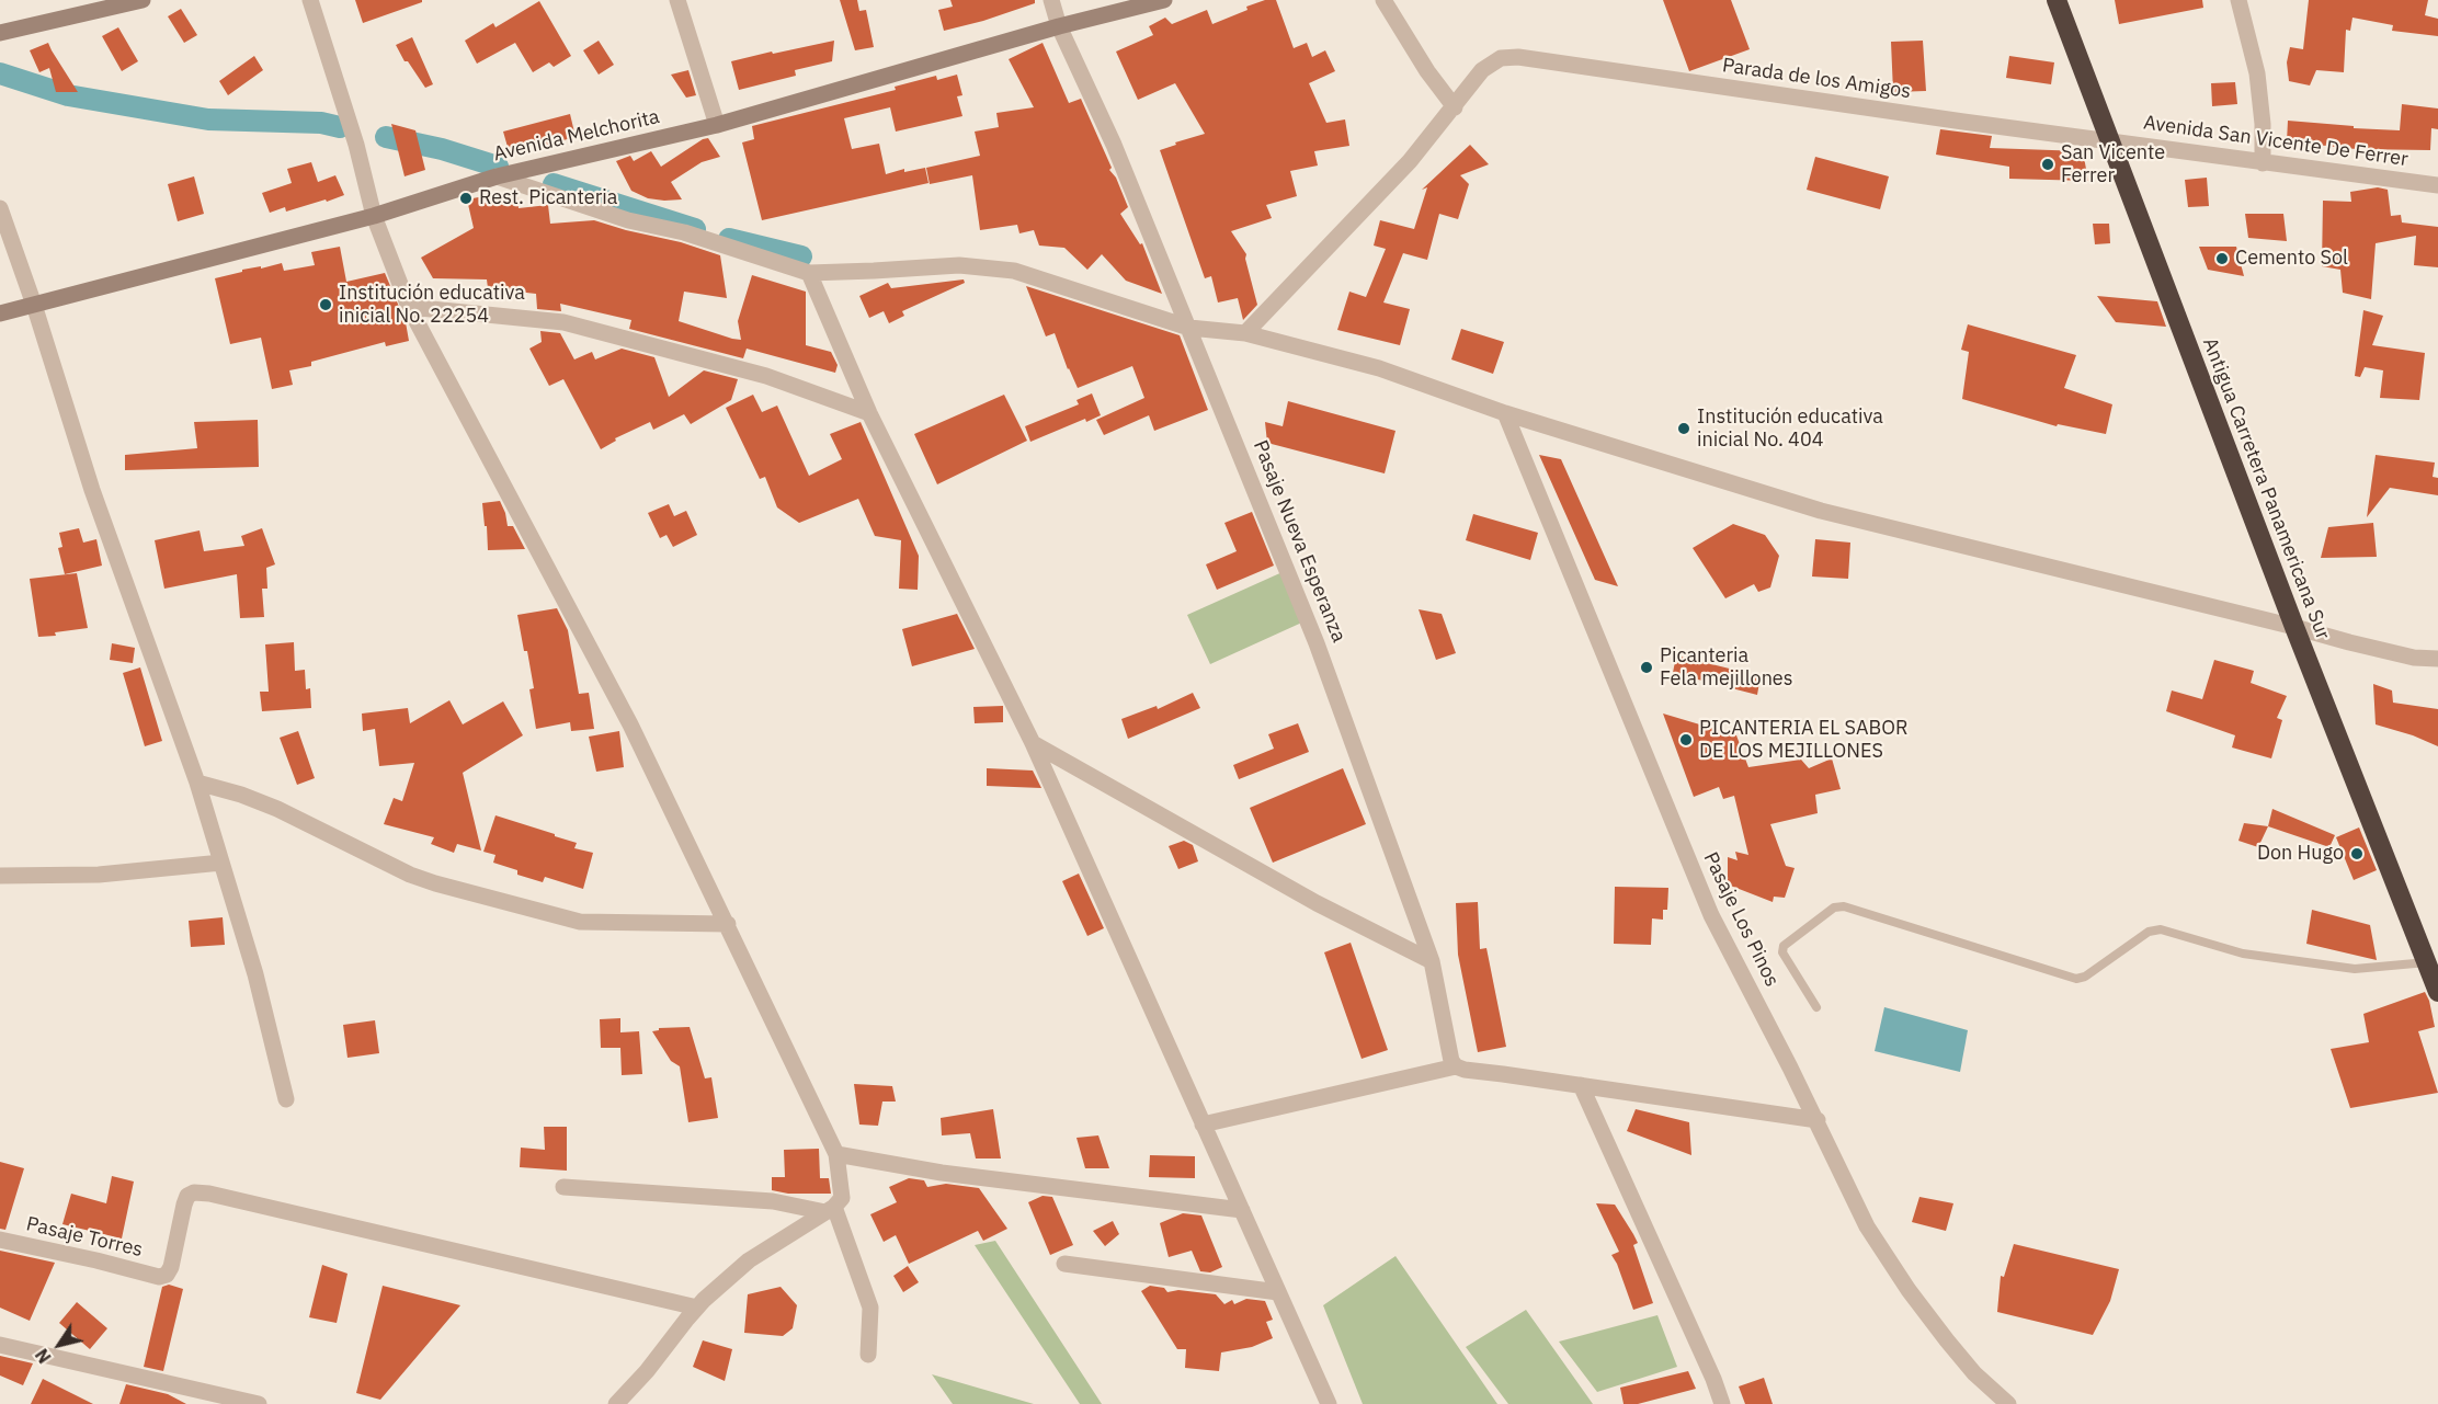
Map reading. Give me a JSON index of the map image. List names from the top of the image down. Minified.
{"streets":{"highway":["Antigua Carretera Panamericana Sur"],"main road":["Avenida Melchorita"],"street":["Parada de los Amigos","Avenida San Vicente De Ferrer","Pasaje Nueva Esperanza","Pasaje Los Pinos","Pasaje Torres"]},"crossings":[["Parada de los Amigos","Avenida San Vicente De Ferrer"],["Parada de los Amigos","Antigua Carretera Panamericana Sur"],["Avenida Melchorita","Pasaje Nueva Esperanza"],["Avenida San Vicente De Ferrer","Antigua Carretera Panamericana Sur"]],"places":["San Vicente Ferrer","Rest. Picanteria","Cemento Sol","Institución educativa inicial No. 22254","Institución educativa inicial No. 404","Picanteria Fela mejillones","PICANTERIA EL SABOR DE LOS MEJILLONES","Don Hugo"],"north":"bottom left"}
